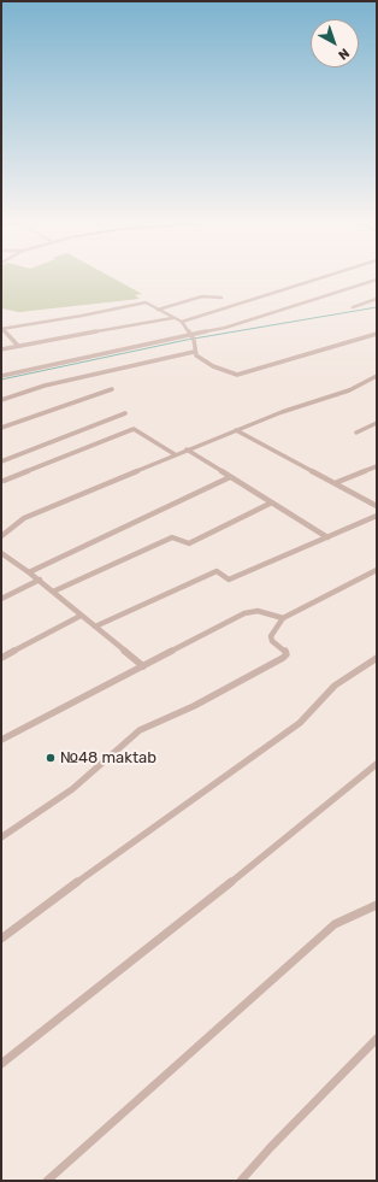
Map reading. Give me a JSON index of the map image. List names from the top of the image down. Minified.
{"places":["№48 maktab"],"north":"bottom right"}
